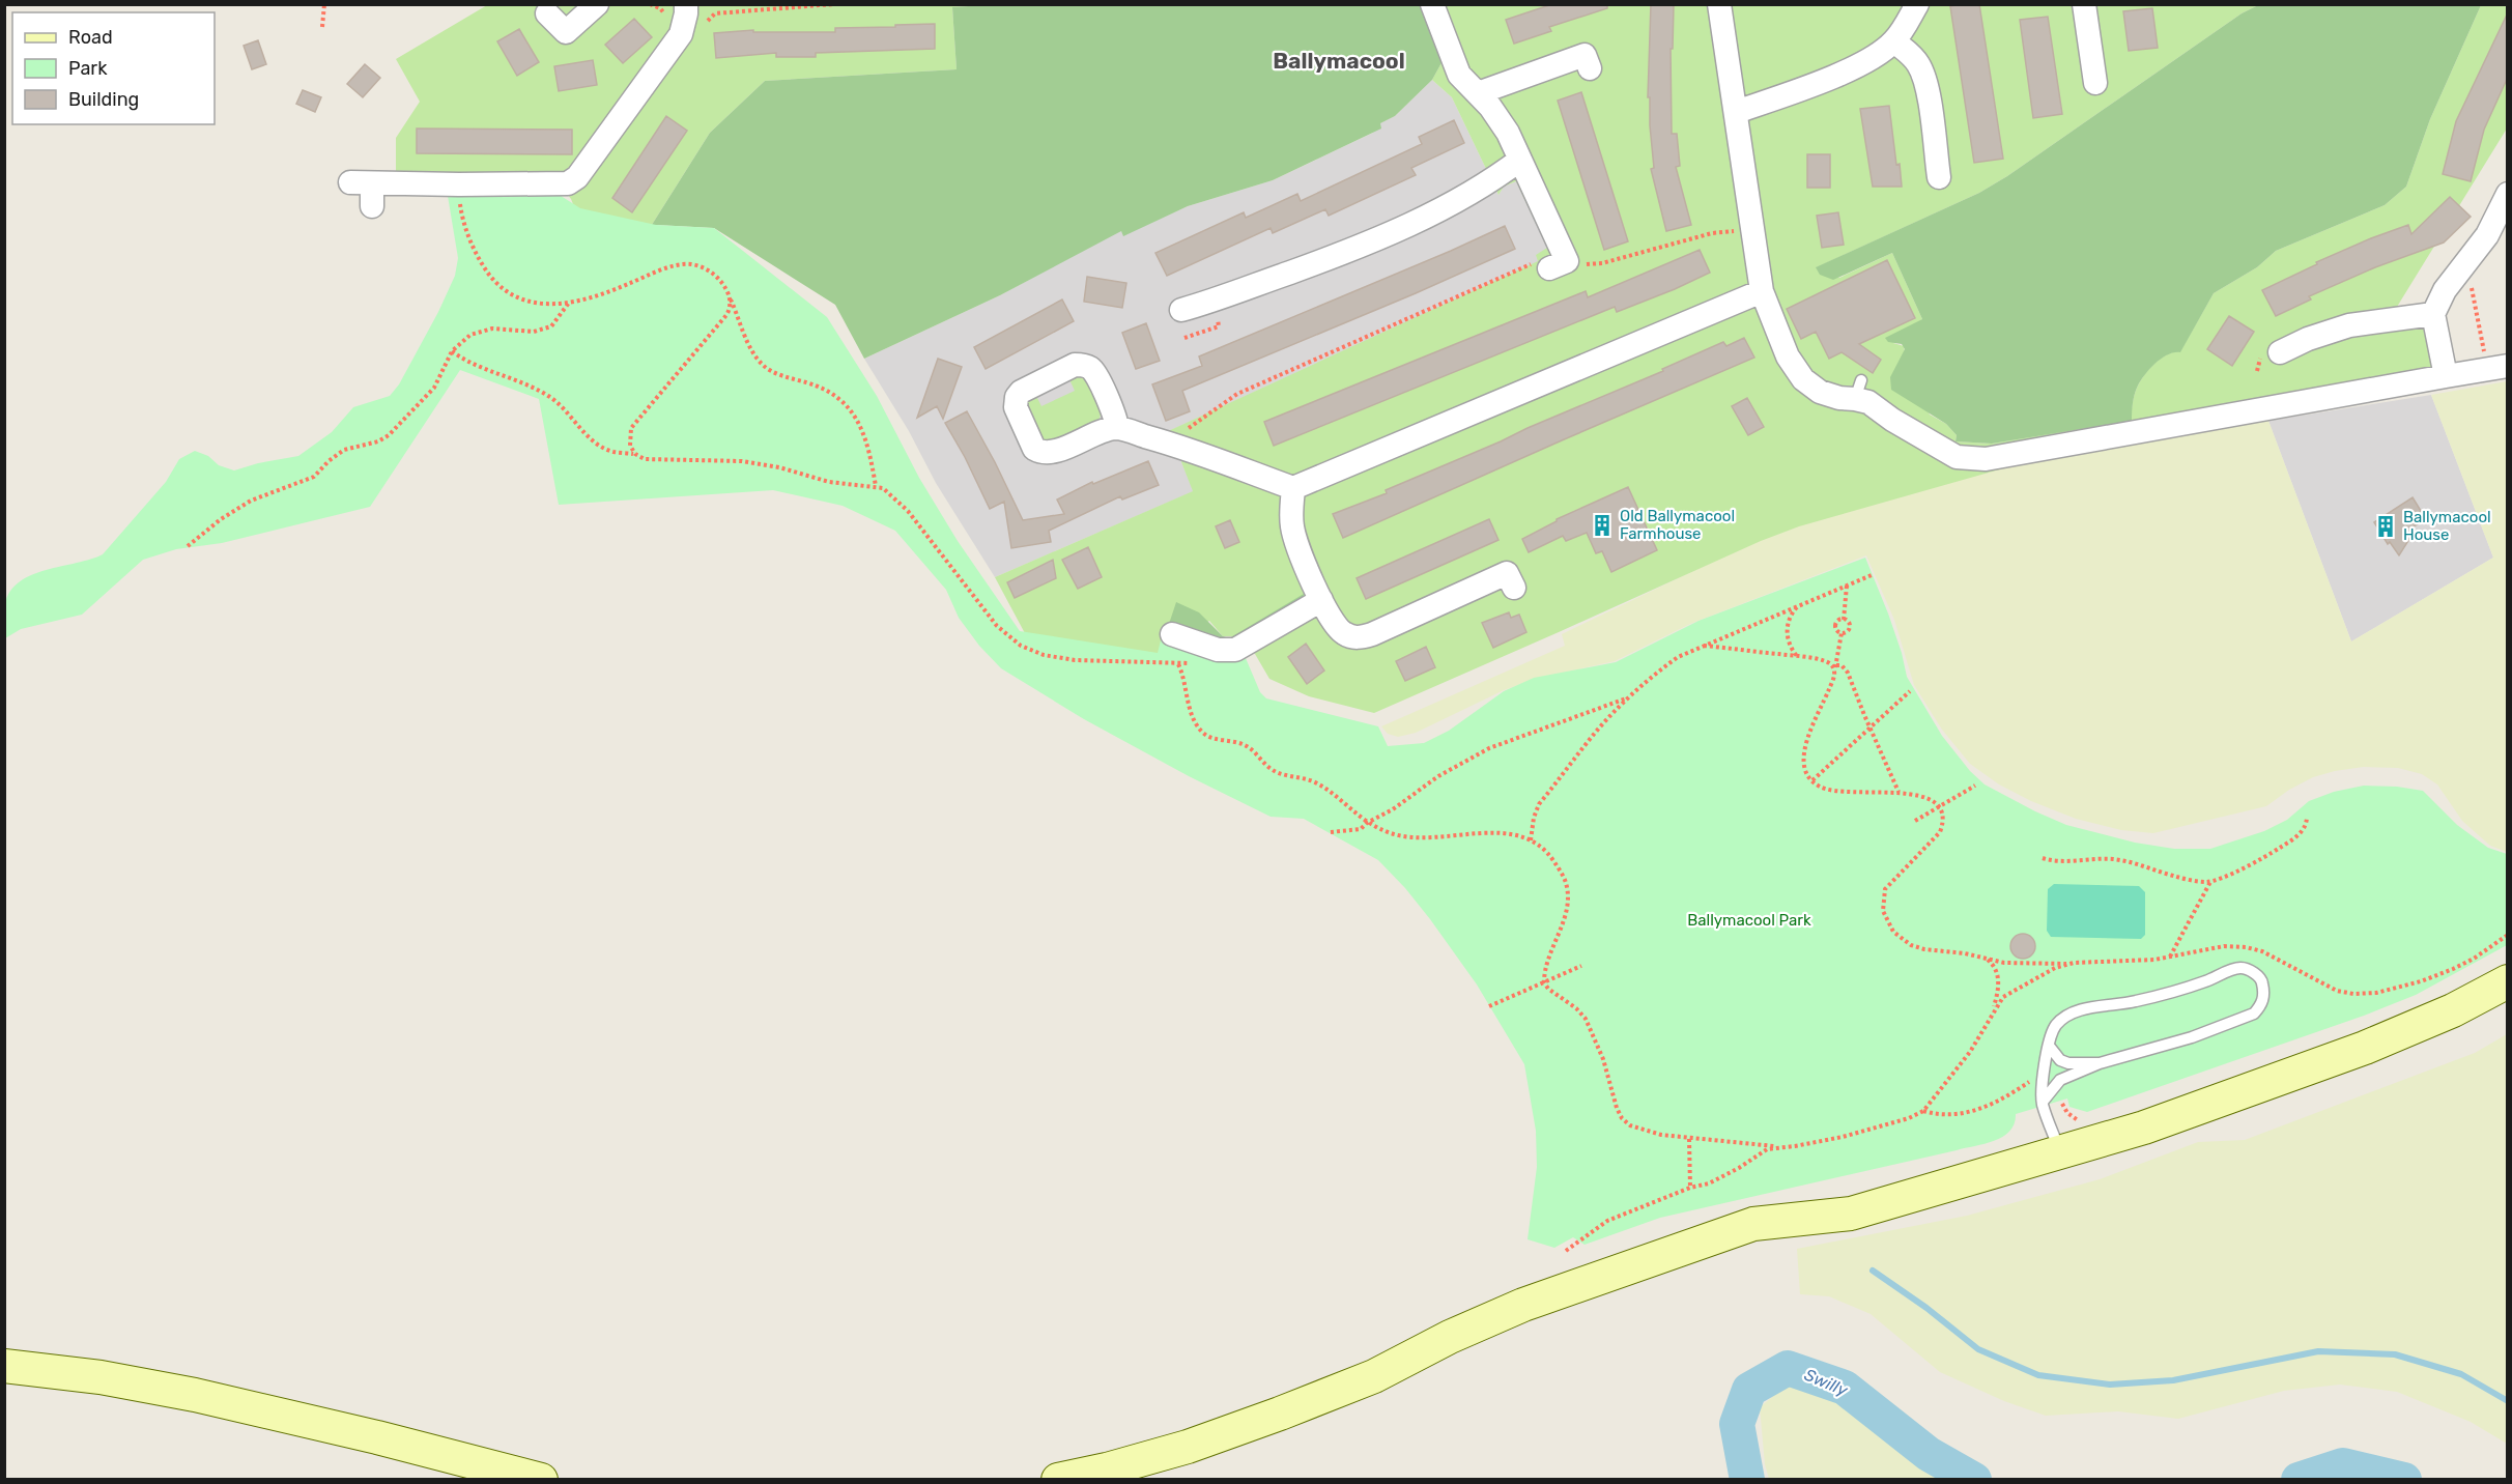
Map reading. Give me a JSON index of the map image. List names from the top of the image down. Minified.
{"districts":["Ballymacool"],"water":["Swilly"],"parks":["Ballymacool Park"],"places":{"building":["Old Ballymacool Farmhouse","Ballymacool House"]},"legend":["Road","Park","Building"]}
